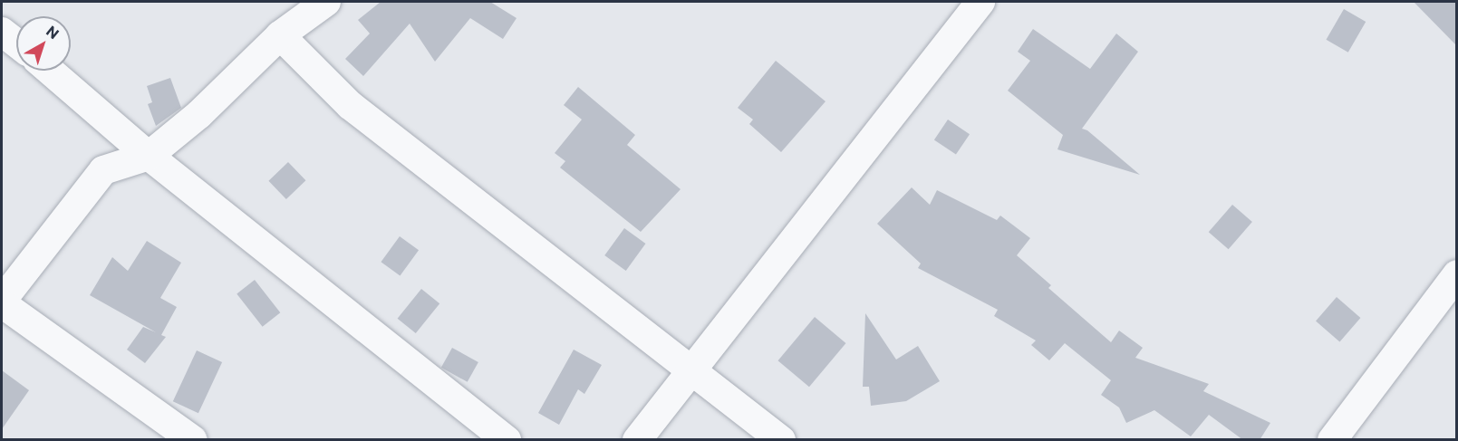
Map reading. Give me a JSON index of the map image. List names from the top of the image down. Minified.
{"north":"top right"}
